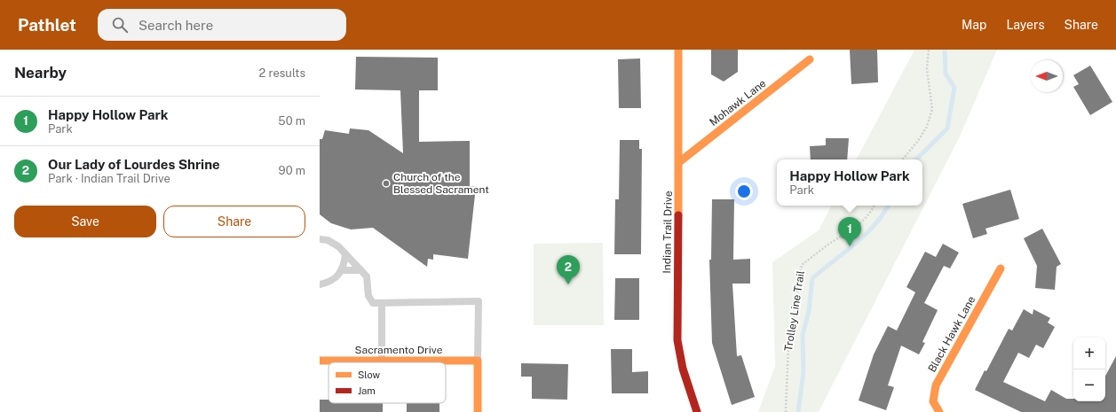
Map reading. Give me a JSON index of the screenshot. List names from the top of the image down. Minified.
{"streets":{"street":["Mohawk Lane","Indian Trail Drive","Black Hawk Lane","Sacramento Drive"],"path":["Trolley Line Trail"]},"crossings":[["Mohawk Lane","Indian Trail Drive"]],"places":["Church of the Blessed Sacrament"],"legend":["Slow","Jam"],"north":"left","page":{"header":"Pathlet","search":"Search here","nav":["Map","Layers","Share"],"heading":["Nearby","2 results"],"list":[{"mark":"1","name":"Happy Hollow Park","note":"Park","value":"50 m"},{"mark":"2","name":"Our Lady of Lourdes Shrine","note":"Park · Indian Trail Drive","value":"90 m"}],"popup":["Happy Hollow Park","Park"],"buttons":["Save","Share"],"pins":["1","2"],"map_buttons":["+","−"]}}
